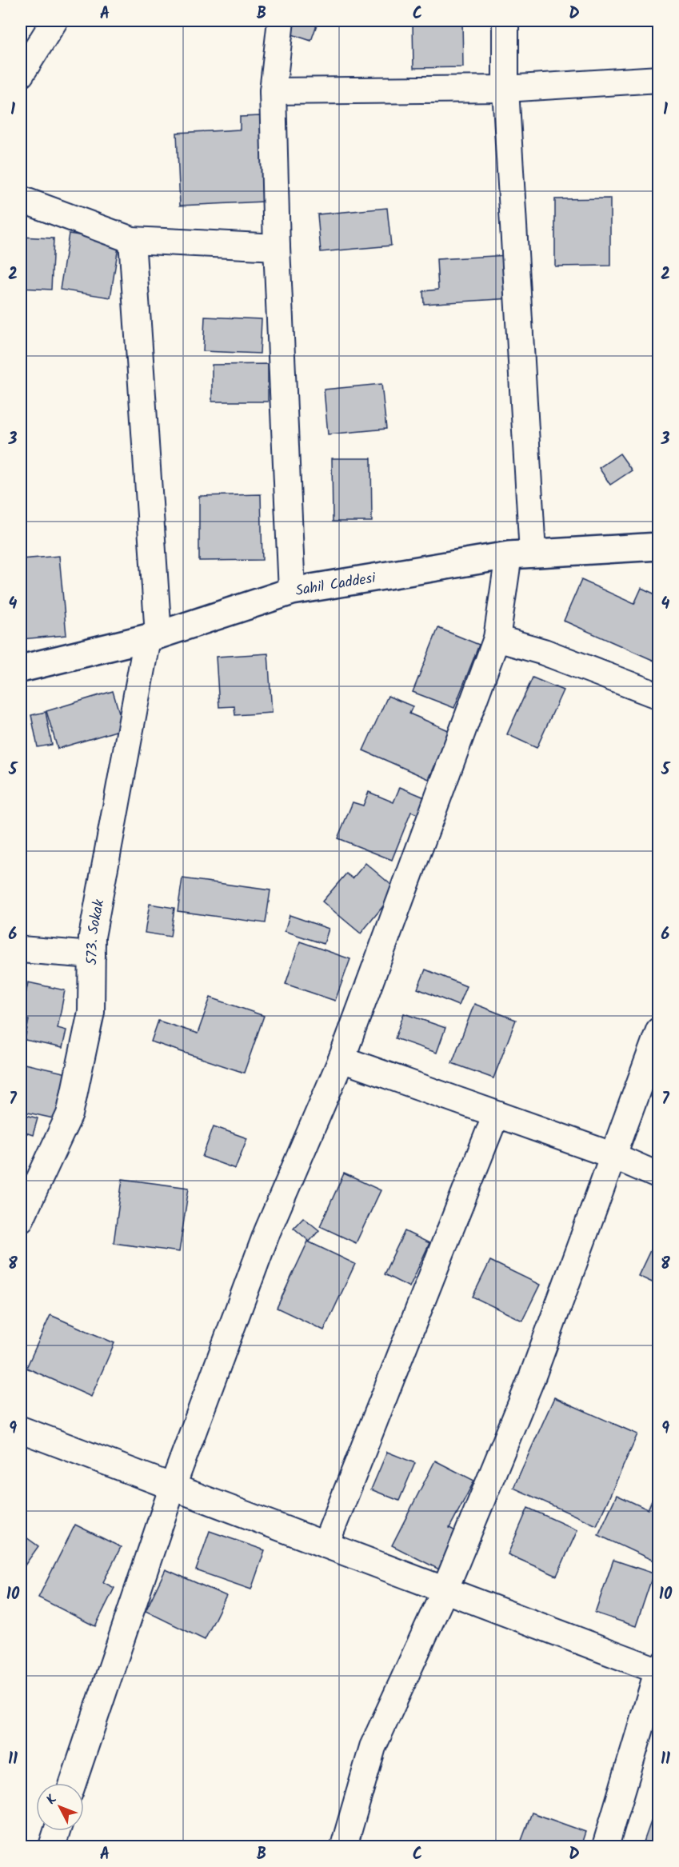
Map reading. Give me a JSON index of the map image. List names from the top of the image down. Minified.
{"streets":{"street":["Sahil Caddesi","573. Sokak"]},"crossings":[["Sahil Caddesi","573. Sokak"]],"north":"top left","grid":{"columns":["A","B","C","D"],"rows":["1","2","3","4","5","6","7","8","9","10","11"]}}
